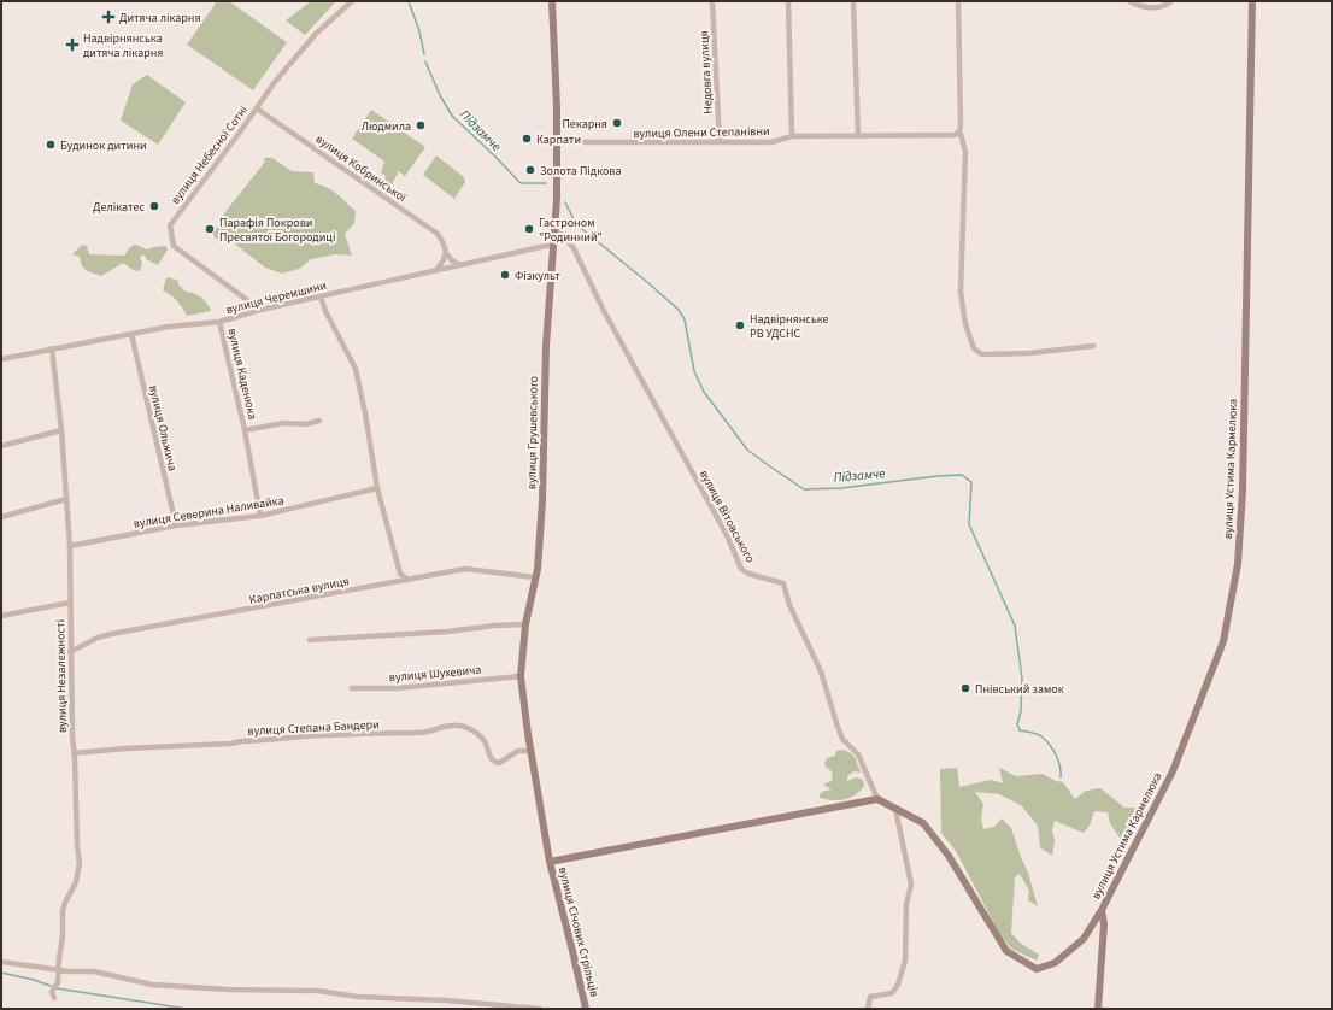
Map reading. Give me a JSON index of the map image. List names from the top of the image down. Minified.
{"streets":{"street":["Недовга вулиця","вулиця Олени Степанівни","вулиця Небесної Сотні","вулиця Кобринської","вулиця Черемшини","вулиця Каденюка","вулиця Ольжича","вулиця Грушевського","вулиця Устима Кармелюка","вулиця Северина Наливайка","вулиця Вітовського","Карпатська вулиця","вулиця Шухевича","вулиця Незалежності","вулиця Степана Бандери","вулиця Січових Стрільців"]},"crossings":[["Недовга вулиця","вулиця Олени Степанівни"],["вулиця Олени Степанівни","вулиця Грушевського"],["вулиця Небесної Сотні","вулиця Кобринської"],["вулиця Небесної Сотні","вулиця Черемшини"],["вулиця Кобринської","вулиця Черемшини"],["вулиця Черемшини","вулиця Каденюка"],["вулиця Черемшини","вулиця Ольжича"],["вулиця Черемшини","вулиця Грушевського"],["вулиця Черемшини","вулиця Незалежності"],["вулиця Каденюка","вулиця Северина Наливайка"],["вулиця Ольжича","вулиця Северина Наливайка"],["вулиця Грушевського","вулиця Вітовського"],["вулиця Грушевського","Карпатська вулиця"],["вулиця Грушевського","вулиця Шухевича"],["вулиця Грушевського","вулиця Степана Бандери"],["вулиця Грушевського","вулиця Січових Стрільців"],["вулиця Устима Кармелюка","вулиця Вітовського"],["вулиця Северина Наливайка","вулиця Незалежності"],["Карпатська вулиця","вулиця Незалежності"],["вулиця Незалежності","вулиця Степана Бандери"]],"water":["Підзамче"],"places":{"health":["Дитяча лікарня","Надвірнянська дитяча лікарня"],"other":["Пекарня","Людмила","Карпати","Будинок дитини","Золота Підкова","Делікатес","Парафія Покрови Пресвятої Богородиці","Гастроном \"Родинний\"","Фізкульт","Надвірнянське РВ УДСНС","Пнівський замок"]}}
